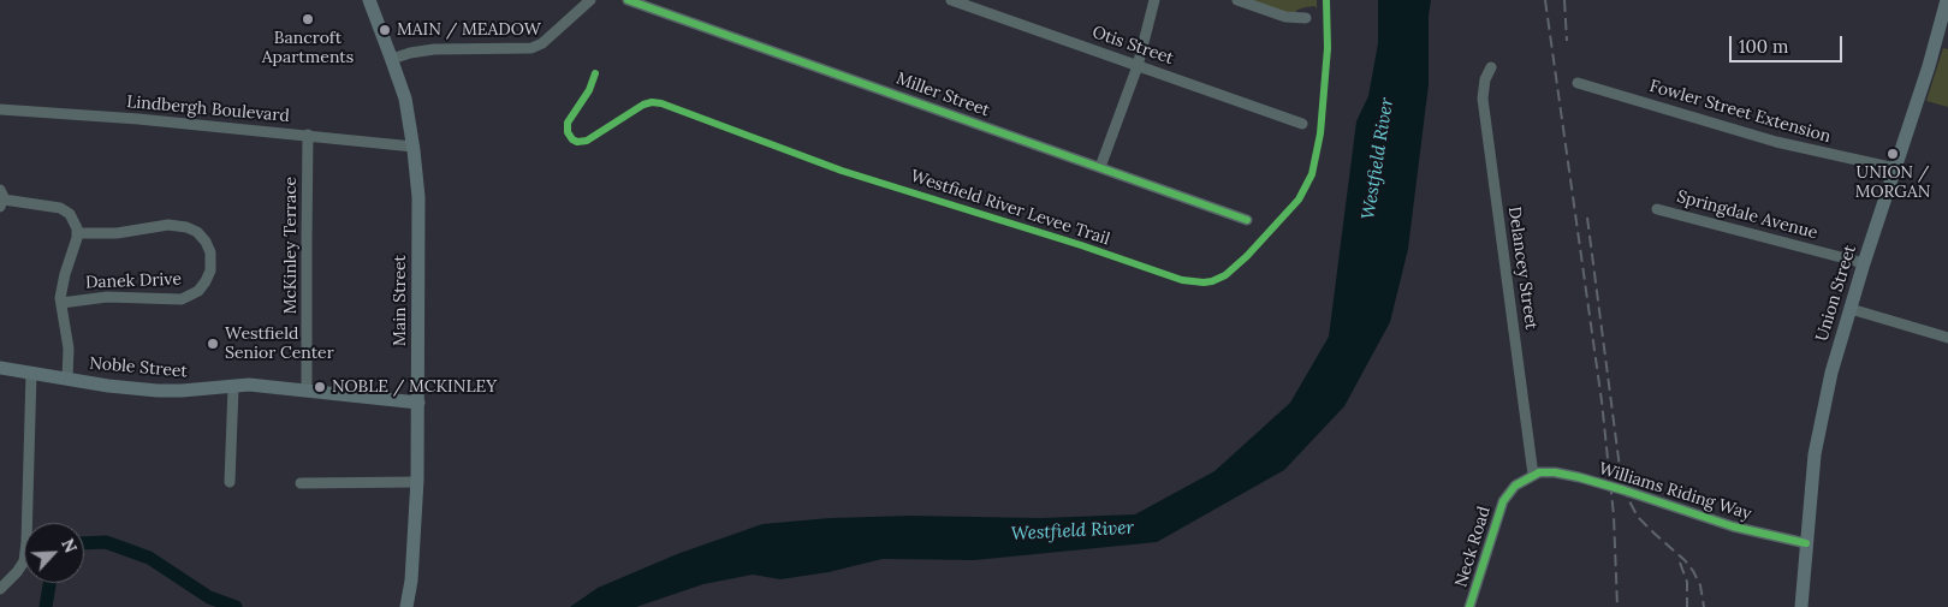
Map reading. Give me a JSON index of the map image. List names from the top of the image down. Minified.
{"streets":{"main road":["Union Street","Main Street","Noble Street"],"street":["Otis Street","Miller Street","Lindbergh Boulevard","Fowler Street Extension","Springdale Avenue","McKinley Terrace","Delancey Street","Danek Drive","Williams Riding Way","Neck Road"],"cycle path":["Westfield River Levee Trail"]},"crossings":[["Lindbergh Boulevard","McKinley Terrace"],["Lindbergh Boulevard","Main Street"],["Fowler Street Extension","Union Street"],["Springdale Avenue","Union Street"],["McKinley Terrace","Noble Street"],["Delancey Street","Williams Riding Way"],["Delancey Street","Neck Road"],["Union Street","Williams Riding Way"],["Main Street","Noble Street"],["Williams Riding Way","Neck Road"]],"water":["Westfield River"],"places":["Bancroft Apartments","MAIN / MEADOW","UNION / MORGAN","Westfield Senior Center","NOBLE / MCKINLEY"],"scale_bar":"100 m","north":"top right"}
